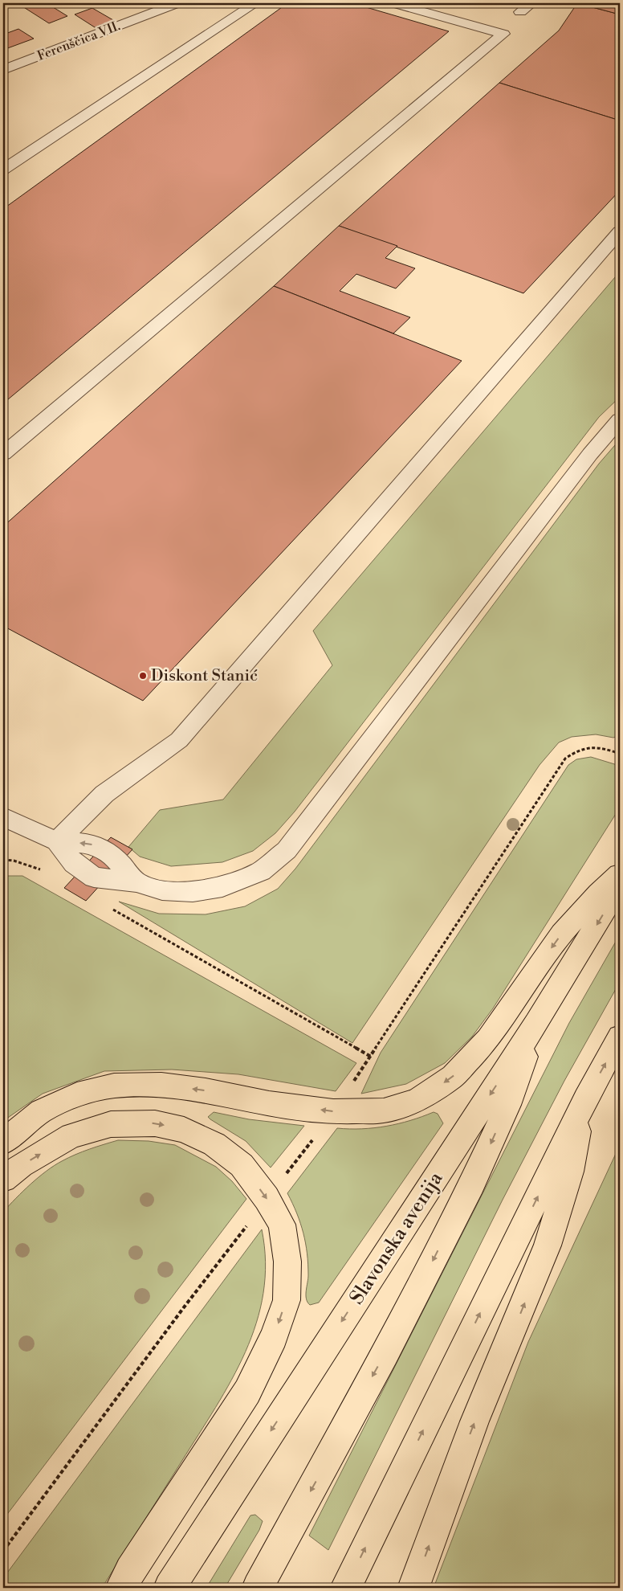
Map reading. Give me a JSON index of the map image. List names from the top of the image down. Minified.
{"streets":{"main road":["Slavonska avenija"],"street":["Ferenščica VII."]},"places":["Diskont Stanić"]}
